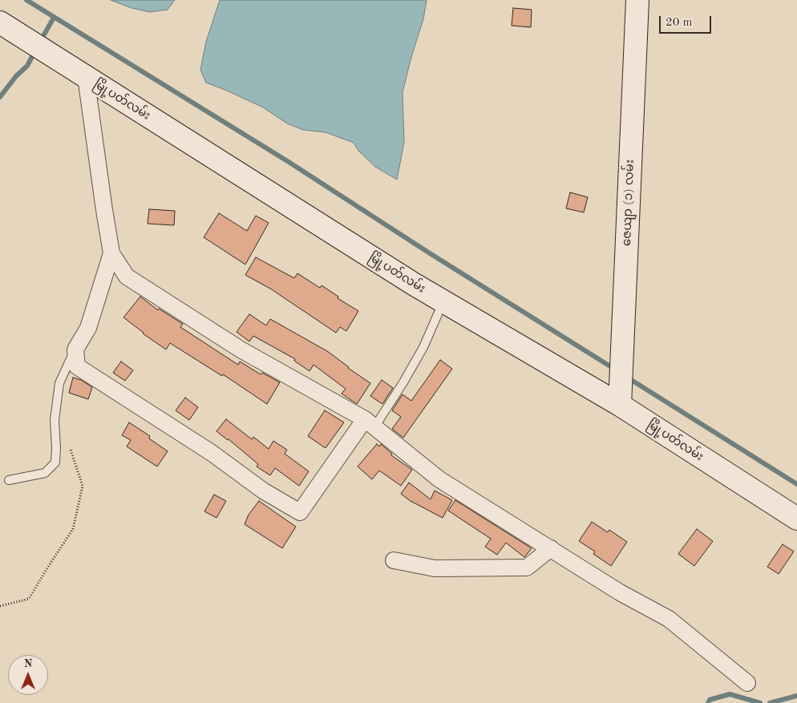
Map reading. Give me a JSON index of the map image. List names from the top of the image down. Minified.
{"streets":{"main road":["မြို့ပတ်လမ်း","ဇေယျာ (၁) လမ်း"]},"crossings":[["မြို့ပတ်လမ်း","ဇေယျာ (၁) လမ်း"]],"scale_bar":"20 m","north":"top"}
